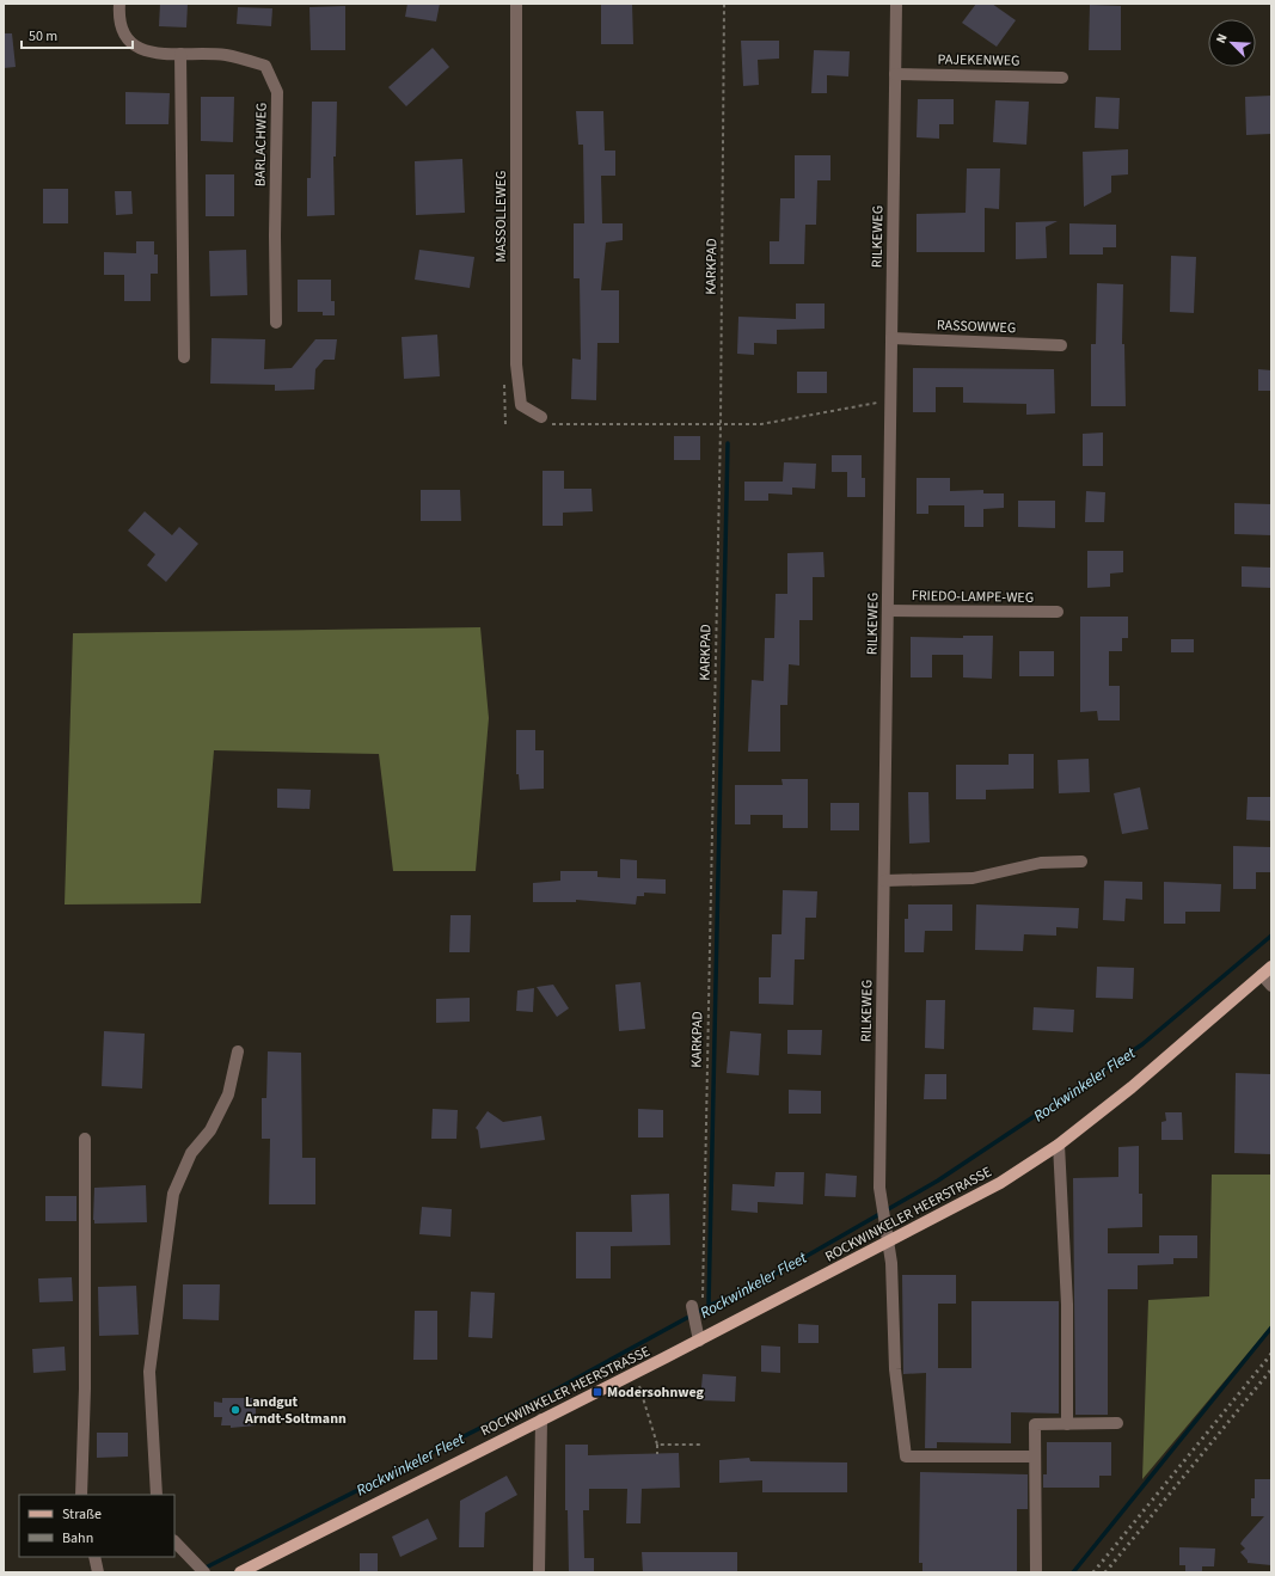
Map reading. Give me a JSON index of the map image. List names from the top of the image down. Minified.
{"streets":{"main road":["ROCKWINKELER HEERSTRASSE"],"street":["PAJEKENWEG","BARLACHWEG","MASSOLLEWEG","RILKEWEG","RASSOWWEG","FRIEDO-LAMPE-WEG"],"path":["KARKPAD"]},"crossings":[["PAJEKENWEG","RILKEWEG"],["RILKEWEG","RASSOWWEG"],["RILKEWEG","FRIEDO-LAMPE-WEG"],["RILKEWEG","ROCKWINKELER HEERSTRASSE"]],"water":["Rockwinkeler Fleet"],"places":{"transit":["Modersohnweg"],"other":["Landgut Arndt-Soltmann"]},"legend":["Straße","Bahn"],"scale_bar":"50 m","north":"top left"}
